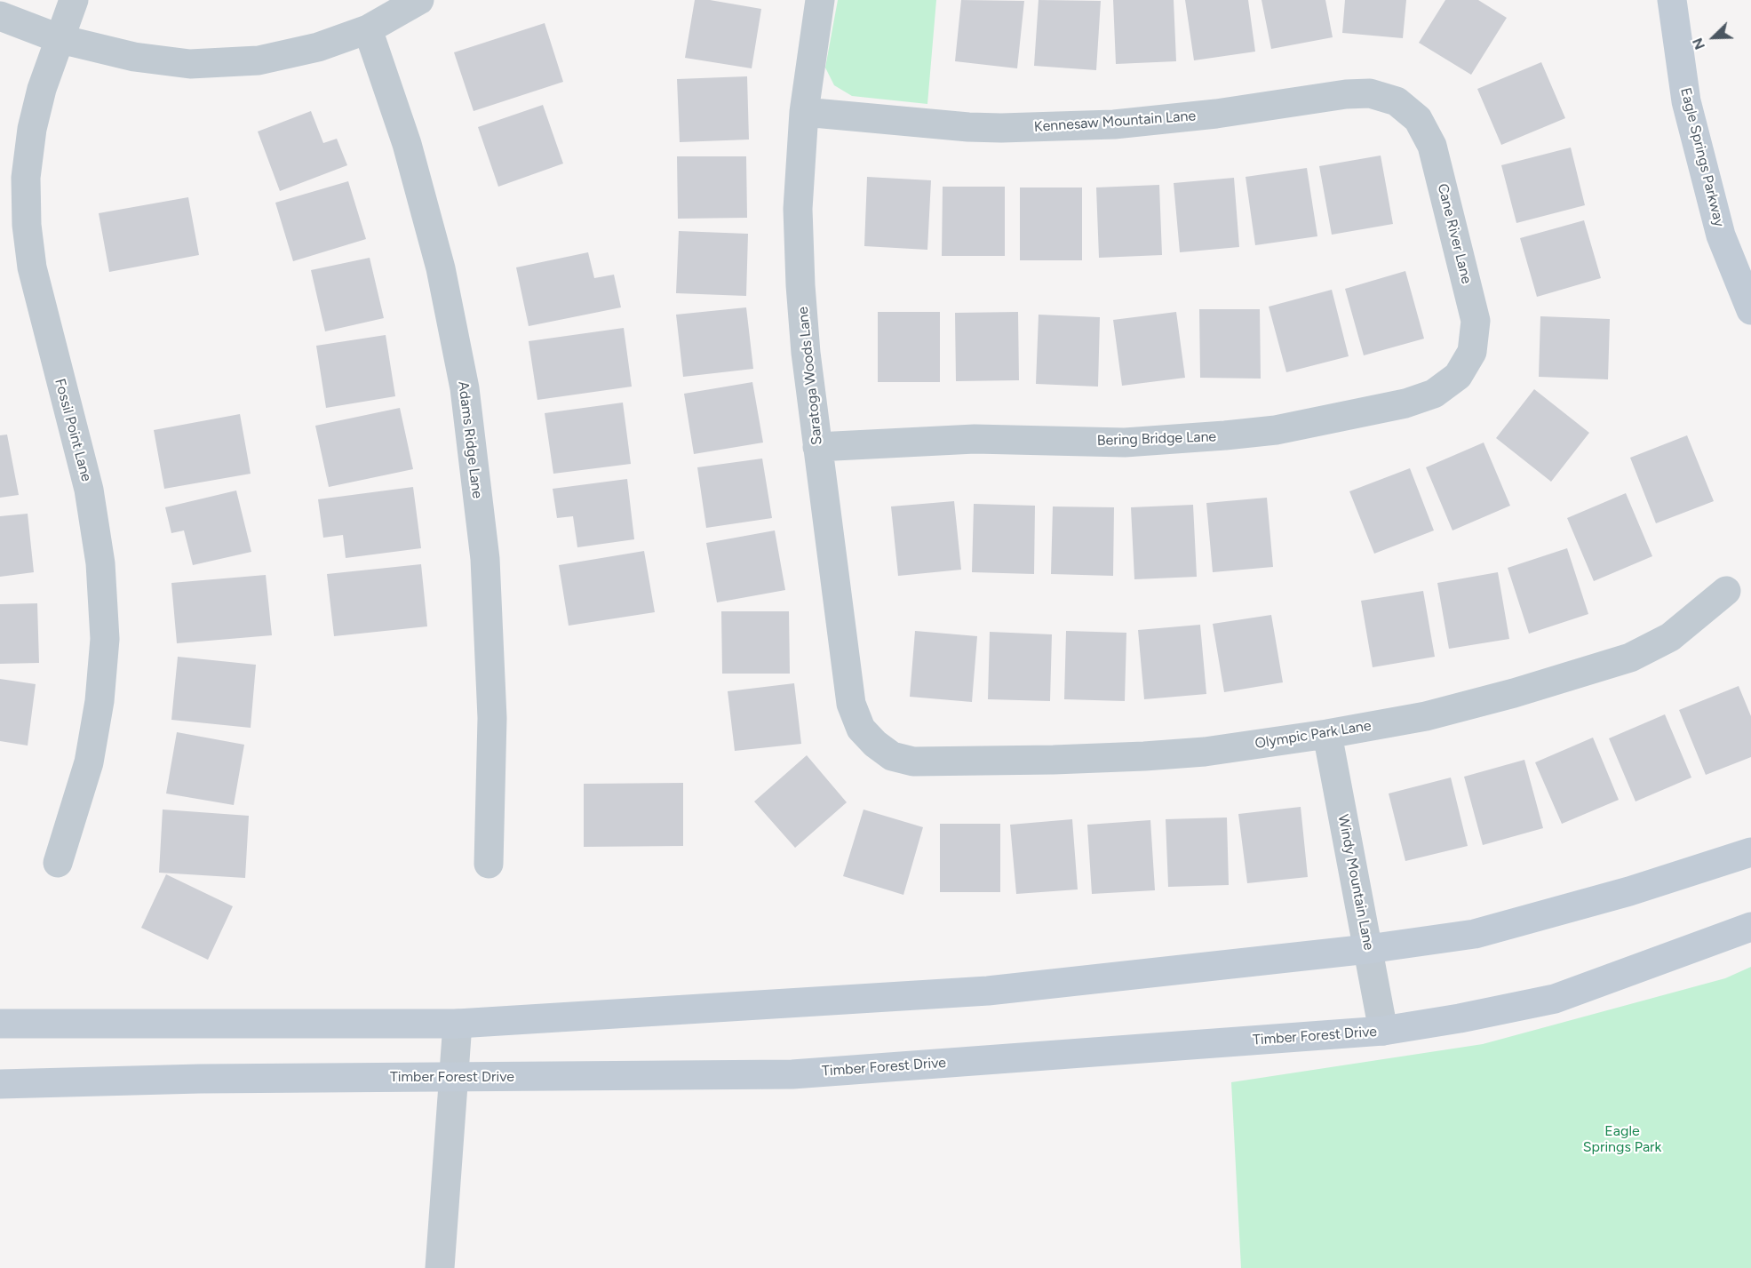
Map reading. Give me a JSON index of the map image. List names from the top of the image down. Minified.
{"streets":{"main road":["Eagle Springs Parkway","Timber Forest Drive"],"street":["Kennesaw Mountain Lane","Cane River Lane","Saratoga Woods Lane","Fossil Point Lane","Bering Bridge Lane","Adams Ridge Lane","Olympic Park Lane","Windy Mountain Lane"]},"crossings":[["Kennesaw Mountain Lane","Cane River Lane"],["Kennesaw Mountain Lane","Saratoga Woods Lane"],["Cane River Lane","Bering Bridge Lane"],["Saratoga Woods Lane","Bering Bridge Lane"],["Saratoga Woods Lane","Olympic Park Lane"],["Olympic Park Lane","Windy Mountain Lane"],["Windy Mountain Lane","Timber Forest Drive"]],"parks":["Eagle Springs Park"],"north":"bottom left"}
